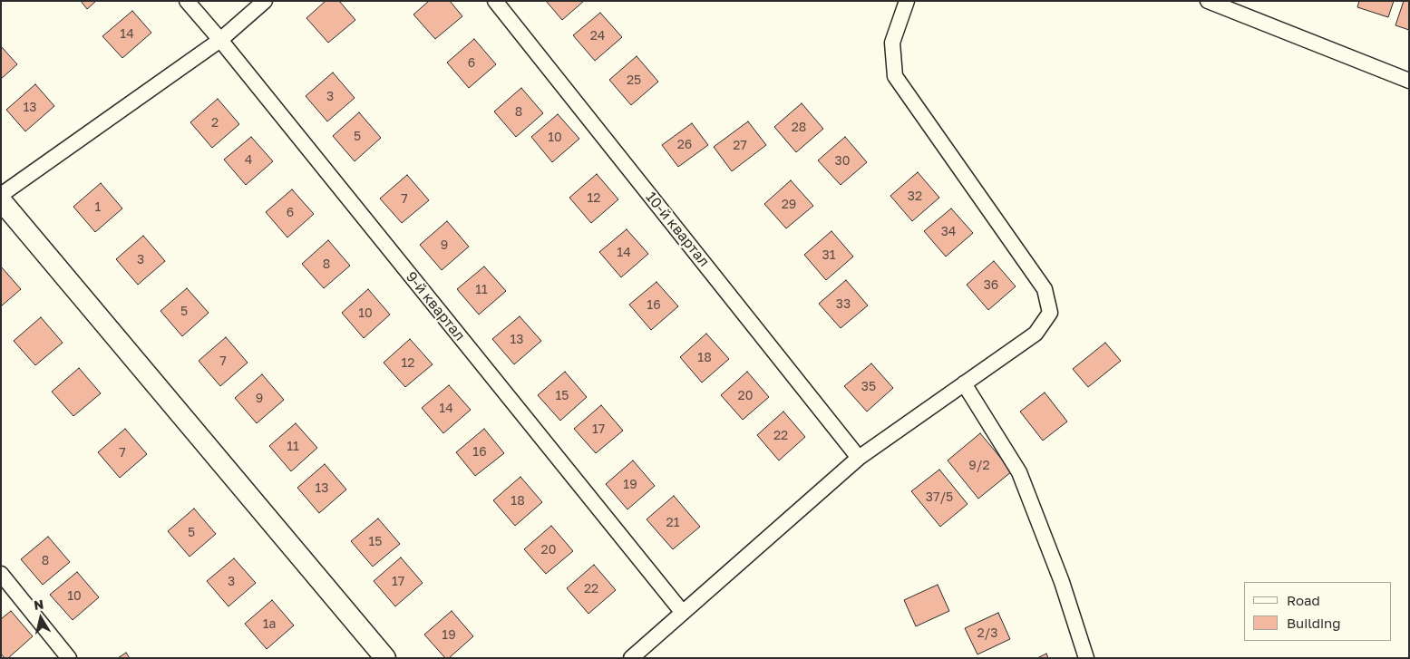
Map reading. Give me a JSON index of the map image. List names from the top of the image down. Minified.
{"streets":{"street":["10-й квартал","9-й квартал"]},"house_numbers":["14","24","6","25","3","13","8","2","28","5","10","26","27","4","30","32","12","7","29","1","6","34","9","14","31","3","8","36","11","33","16","5","10","13","18","7","12","35","15","20","9","14","17","22","11","16","7","9/2","19","13","37/5","18","21","5","15","20","8","3","17","22","10","1а","2/3","19"],"legend":["Road","Building"],"north":"top"}
